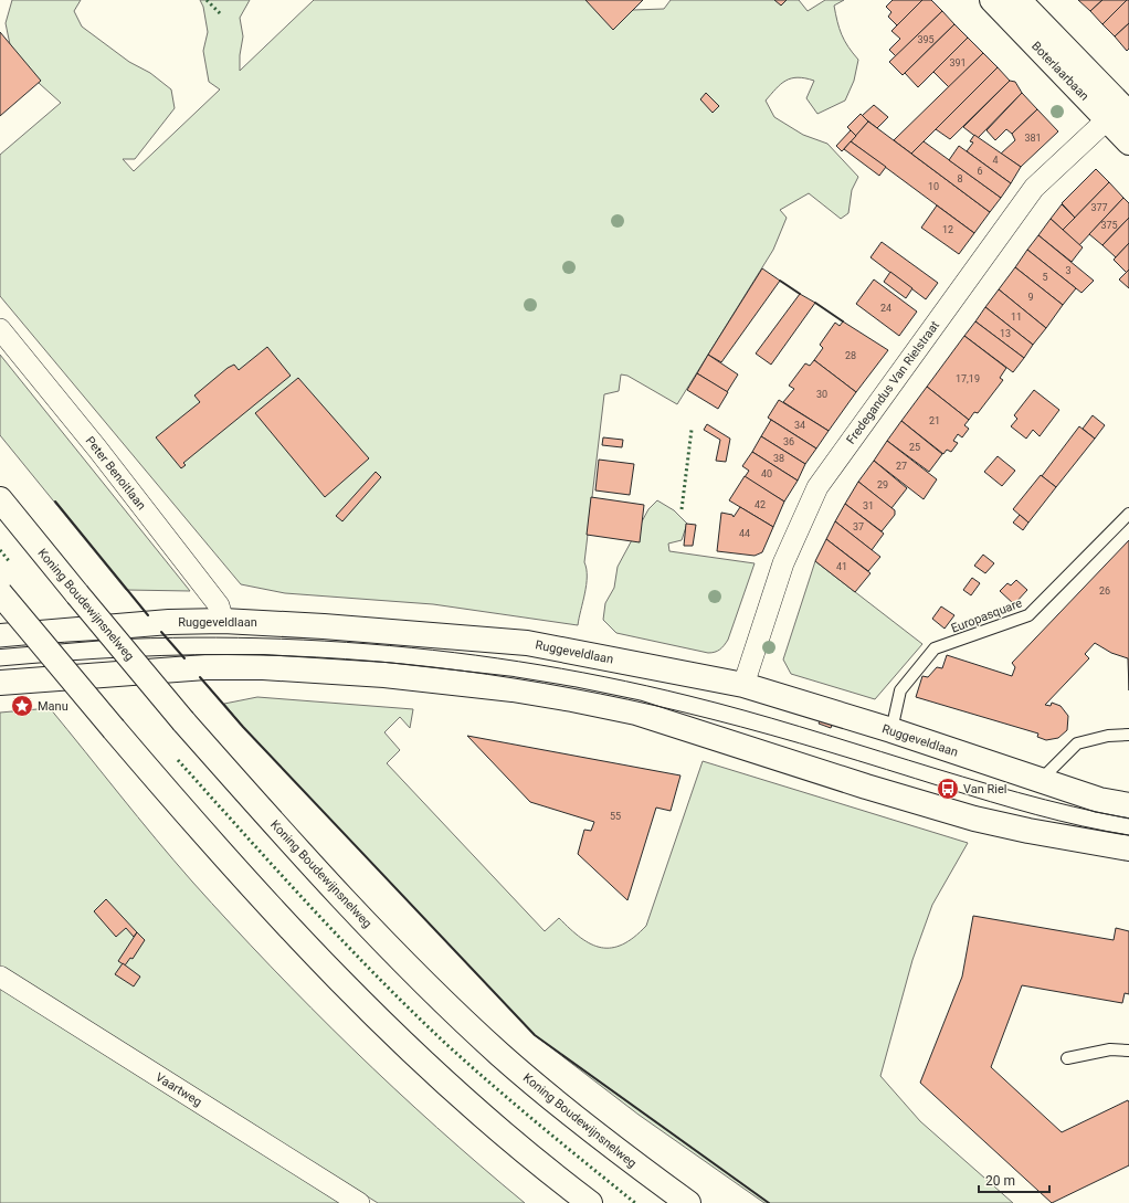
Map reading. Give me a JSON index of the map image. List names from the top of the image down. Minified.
{"streets":{"main road":["Boterlaarbaan","Koning Boudewijnsnelweg","Ruggeveldlaan"],"street":["Fredegandus Van Rielstraat","Peter Benoitlaan","Vaartweg"],"lane":["Europasquare"]},"crossings":[["Boterlaarbaan","Fredegandus Van Rielstraat"],["Fredegandus Van Rielstraat","Ruggeveldlaan"],["Peter Benoitlaan","Ruggeveldlaan"],["Europasquare","Ruggeveldlaan"]],"places":{"place":["Manu"],"bus stop":["Van Riel"]},"house_numbers":["395","391","381","4","6","8","10","377","375","12","3","5","9","24","11","13","28","17,19","30","21","34","36","25","38","27","40","29","42","31","37","44","41","26","55"],"scale_bar":"20 m"}
